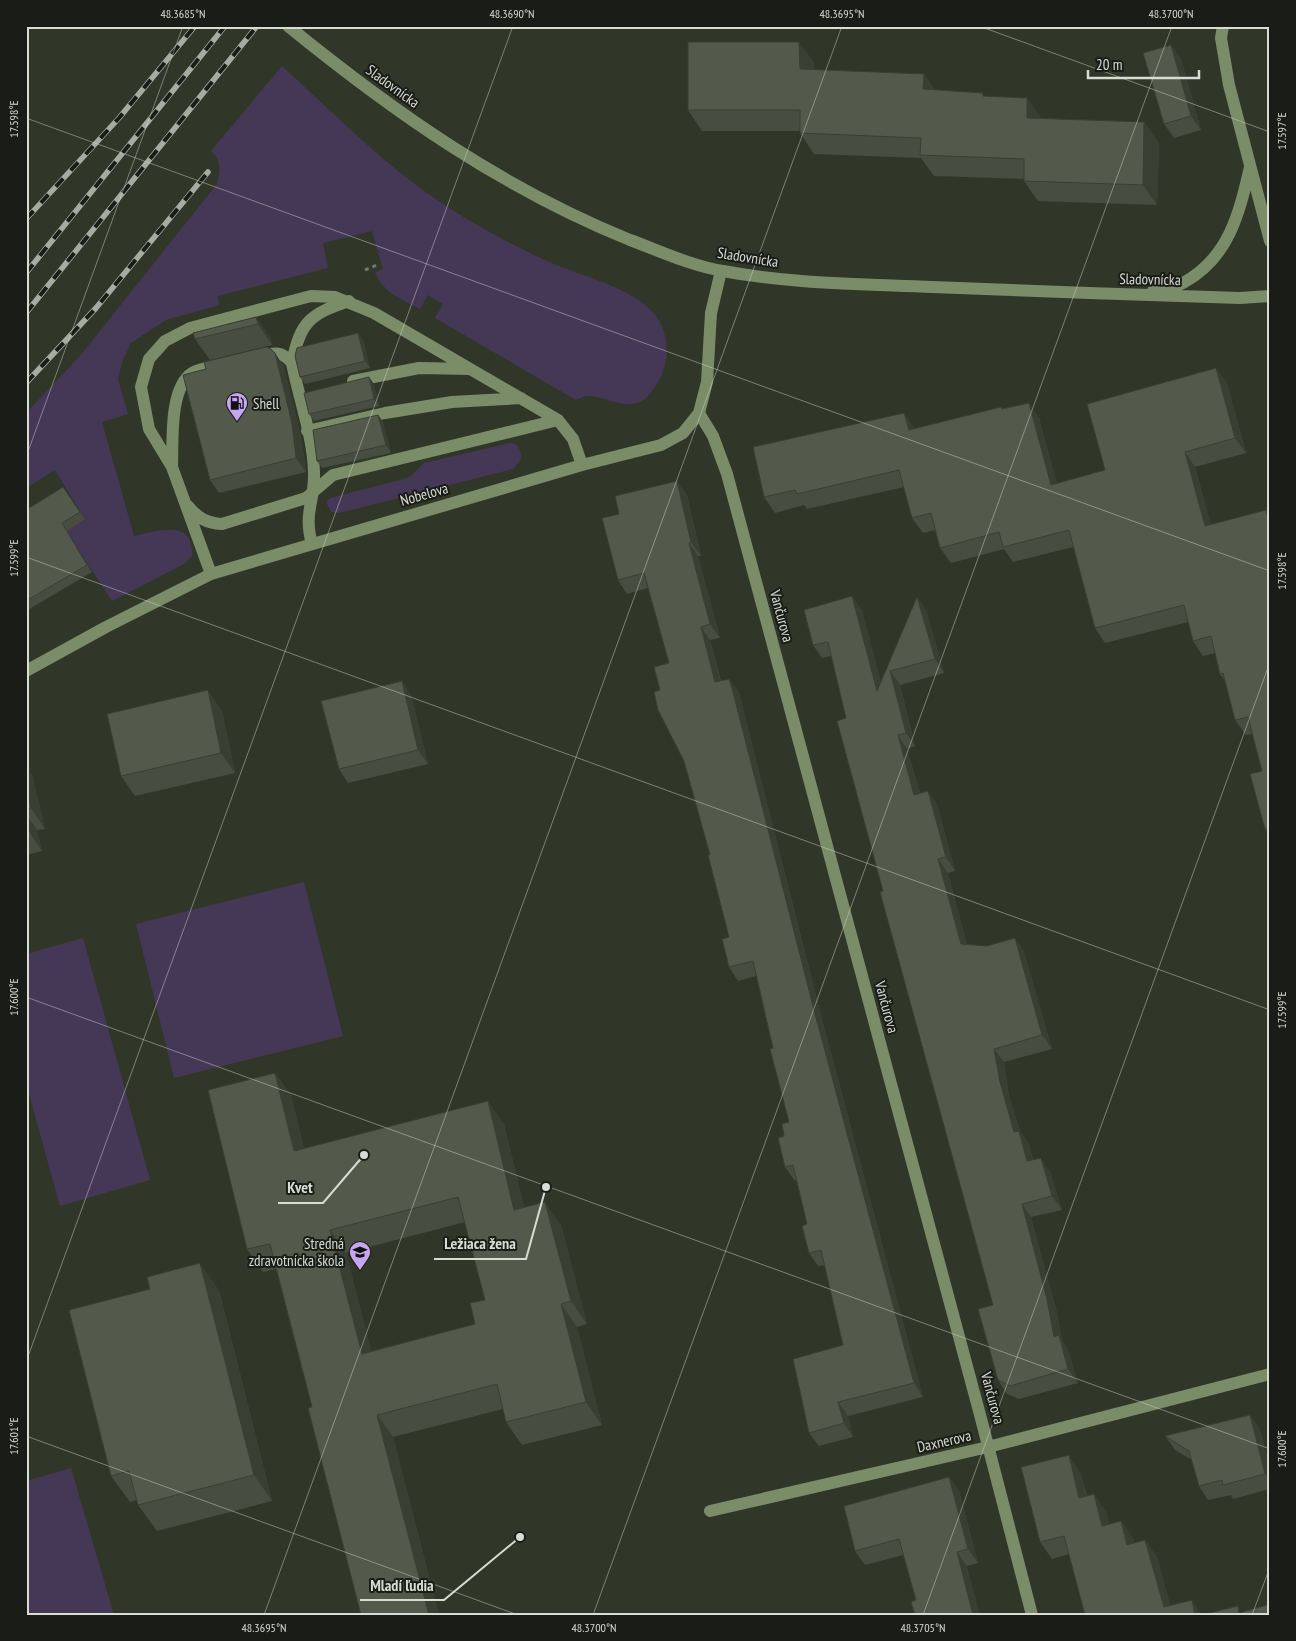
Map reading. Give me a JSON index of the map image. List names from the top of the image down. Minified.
{"streets":{"street":["Sladovnícka","Nobelova","Vančurova","Daxnerova"]},"crossings":[["Sladovnícka","Nobelova"],["Nobelova","Vančurova"],["Vančurova","Daxnerova"]],"places":{"fuel station":["Shell"],"other":["Kvet","Ležiaca žena","Mladí ľudia"],"school or university":["Stredná zdravotnícka škola"]},"scale_bar":"20 m","coordinates":["48.3685°N","48.3690°N","48.3695°N","48.3700°N","17.598°E","17.597°E","17.599°E","17.600°E","17.601°E","48.3705°N"]}
